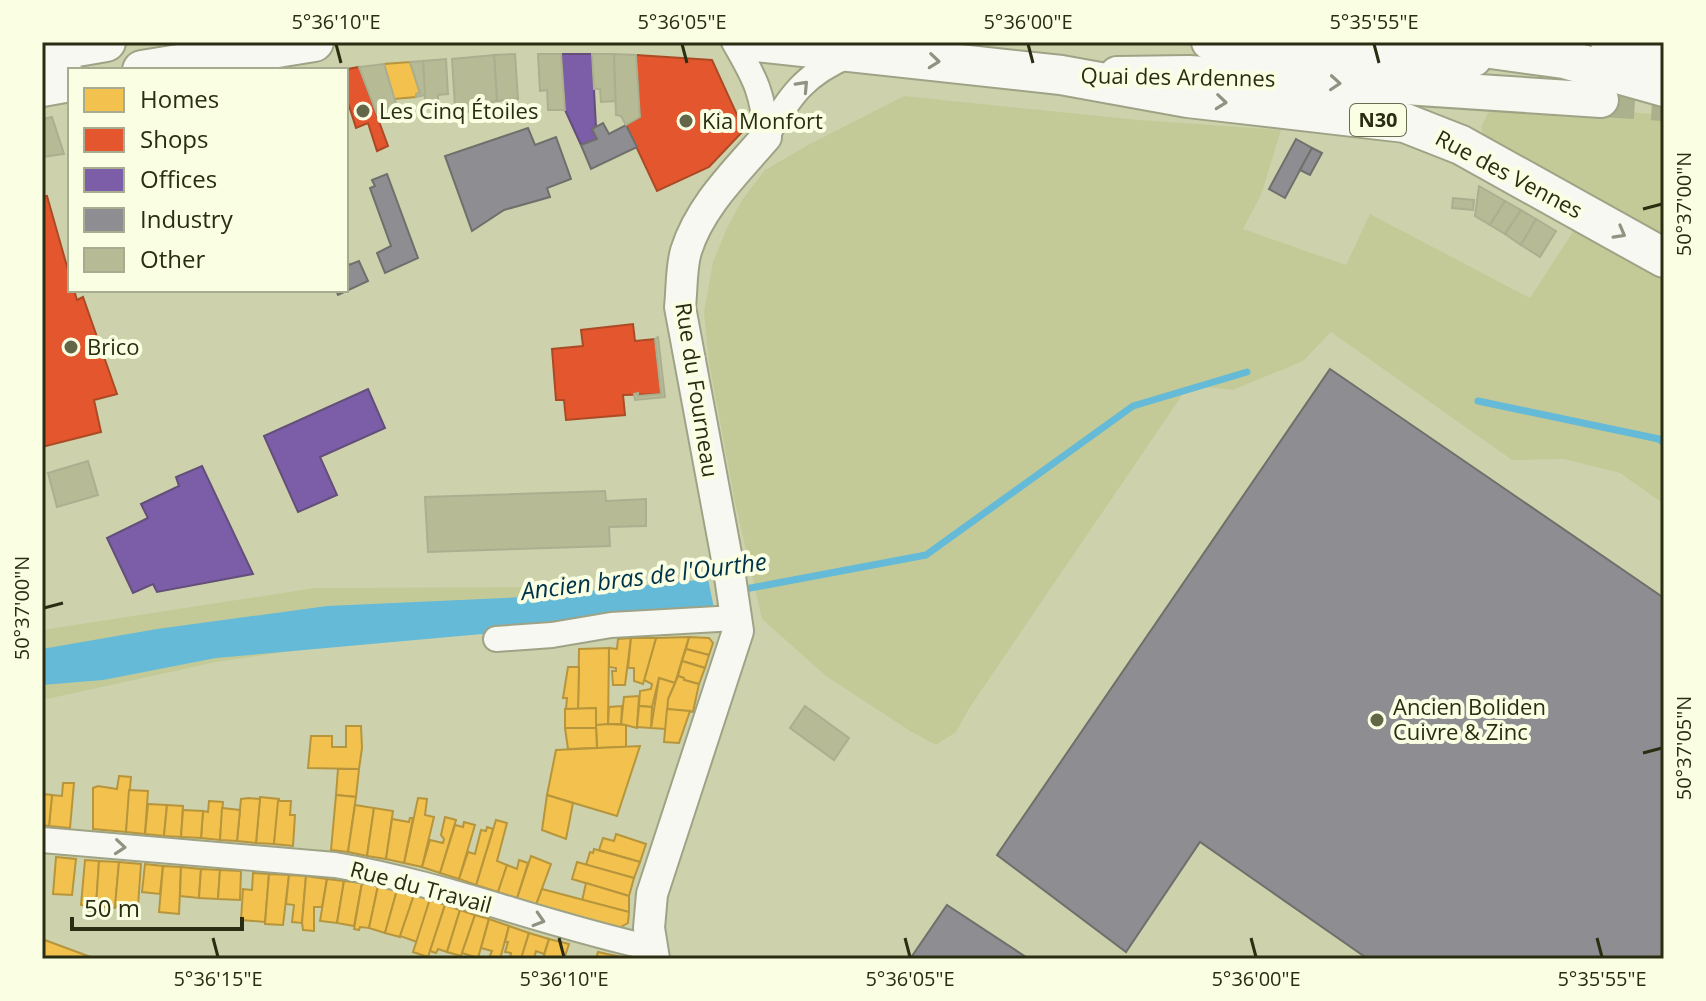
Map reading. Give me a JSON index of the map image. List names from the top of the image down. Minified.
{"streets":{"main road":["Quai des Ardennes","N30","Rue des Vennes"],"street":["Rue du Fourneau","Rue du Travail"]},"crossings":[["Quai des Ardennes","Rue des Vennes"],["Quai des Ardennes","Rue du Fourneau"],["Rue du Fourneau","Rue du Travail"]],"one_way":["Rue du Travail"],"water":["Ancien bras de l'Ourthe"],"places":["Les Cinq Étoiles","Kia Monfort","Brico","Ancien Boliden Cuivre & Zinc"],"legend":["Homes","Shops","Offices","Industry","Other"],"scale_bar":"50 m","coordinates":["5°36'10\"E","5°36'05\"E","5°36'00\"E","5°35'55\"E","50°37'00\"N","50°37'05\"N","5°36'15\"E"]}
